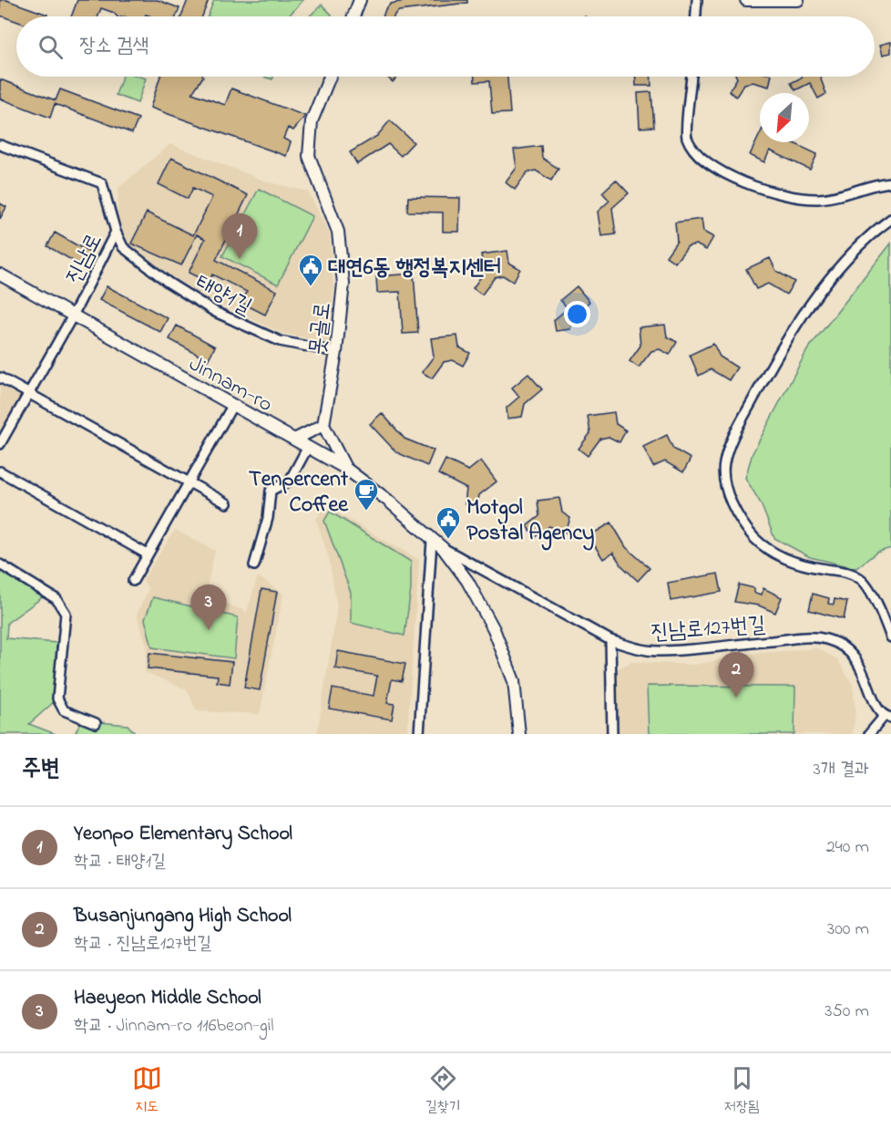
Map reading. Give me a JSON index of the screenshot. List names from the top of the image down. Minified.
{"streets":{"main road":["못골로","Jinnam-ro"],"street":["진남로","태양1길","진남로127번길"]},"crossings":[["진남로","태양1길"],["진남로","Jinnam-ro"],["태양1길","못골로"],["Jinnam-ro","진남로127번길"]],"places":{"public building":["대연6동 행정복지센터","Motgol Postal Agency"],"cafe":["Tenpercent Coffee"]},"north":"bottom left","page":{"search":"장소 검색","pins":["1","3","2"],"heading":["주변","3개 결과"],"list":[{"mark":"1","name":"Yeonpo Elementary School","note":"학교 · 태양1길","value":"240 m"},{"mark":"2","name":"Busanjungang High School","note":"학교 · 진남로127번길","value":"300 m"},{"mark":"3","name":"Haeyeon Middle School","note":"학교 · Jinnam-ro 116beon-gil","value":"350 m"}],"nav":["지도","길찾기","저장됨"]}}
